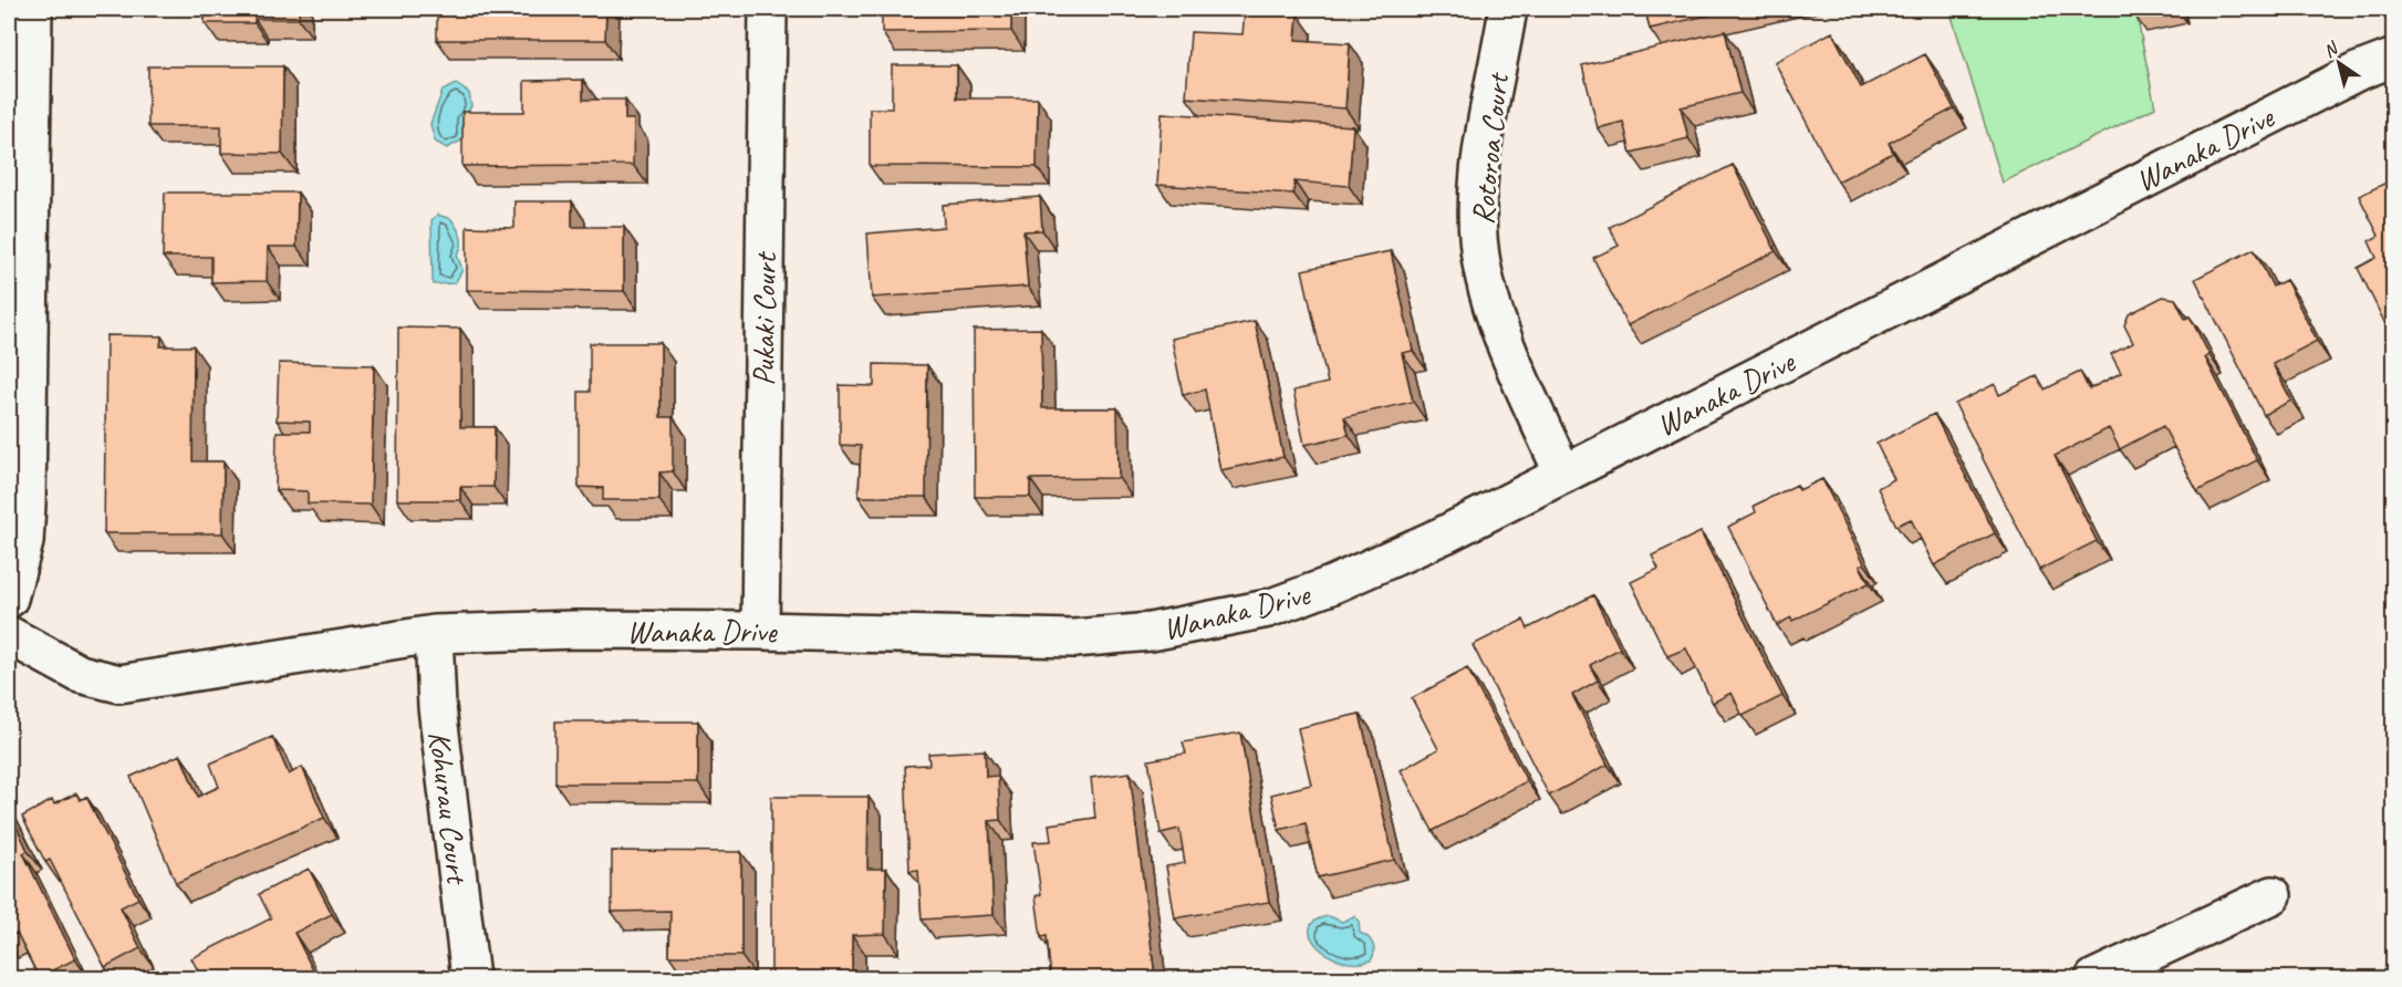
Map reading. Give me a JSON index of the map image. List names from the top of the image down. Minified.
{"streets":{"street":["Wanaka Drive","Rotoroa Court","Pukaki Court","Kohurau Court"]},"crossings":[["Wanaka Drive","Rotoroa Court"],["Wanaka Drive","Pukaki Court"],["Wanaka Drive","Kohurau Court"]],"north":"top left"}
